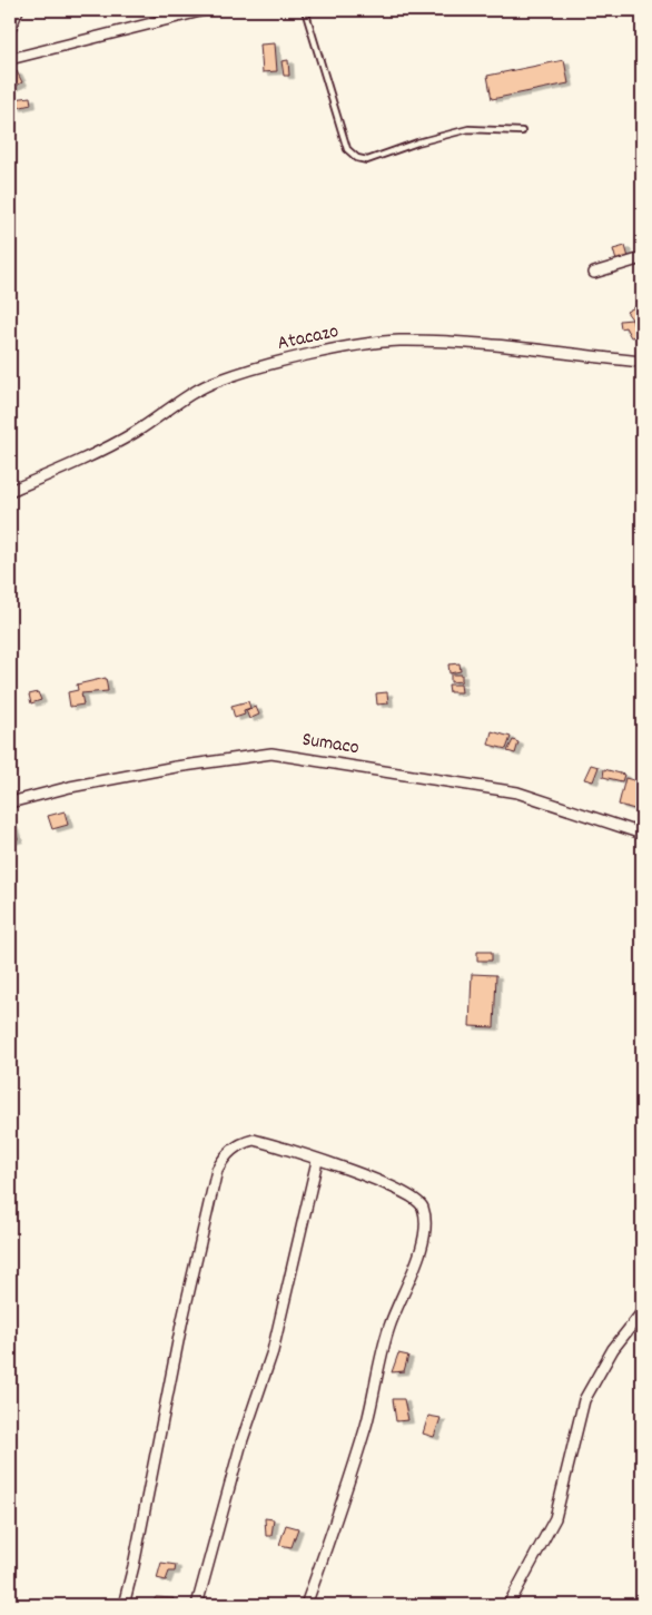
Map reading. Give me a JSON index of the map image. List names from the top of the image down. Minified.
{"streets":{"street":["Atacazo","Sumaco"]}}
